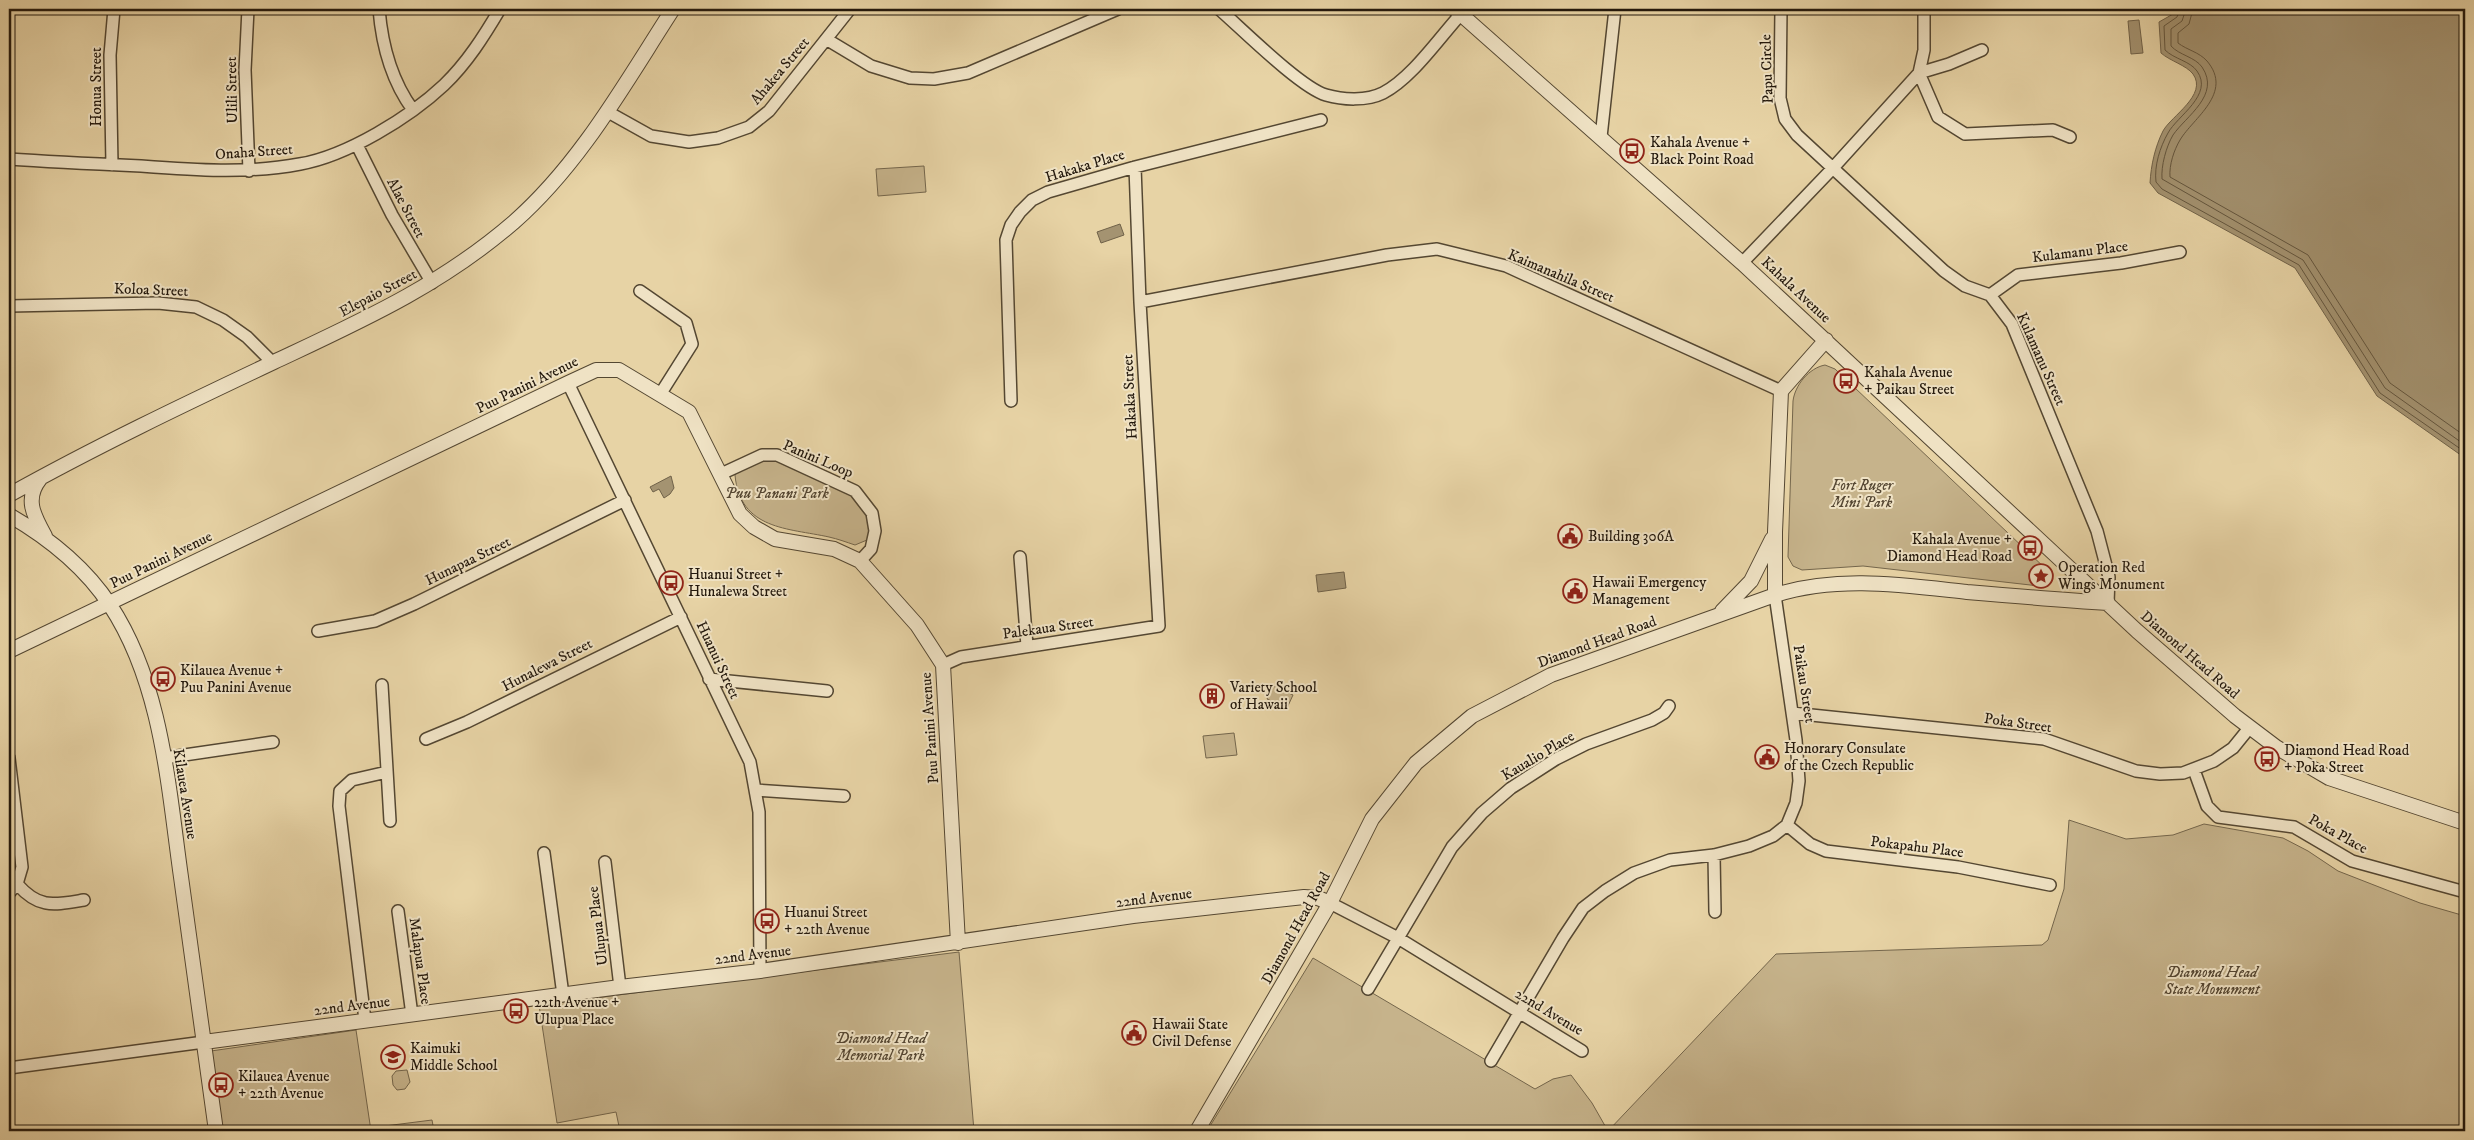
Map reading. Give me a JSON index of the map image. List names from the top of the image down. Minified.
{"streets":{"street":["Papu Circle","Ahakea Street","Honua Street","Ulili Street","Onaha Street","Hakaka Place","Alae Street","Kulamanu Place","Kaimanahila Street","Koloa Street","Kahala Avenue","Elepaio Street","Kulamanu Street","Puu Panini Avenue","Hakaka Street","Panini Loop","Hunapaa Street","Palekaua Street","Diamond Head Road","Huanui Street","Hunalewa Street","Paikau Street","Poka Street","Kaualio Place","Kilauea Avenue","Poka Place","Pokapahu Place","22nd Avenue","Ulupua Place","Malapua Place"]},"crossings":[["Ahakea Street","Elepaio Street"],["Honua Street","Onaha Street"],["Ulili Street","Onaha Street"],["Onaha Street","Alae Street"],["Hakaka Place","Hakaka Street"],["Alae Street","Elepaio Street"],["Kulamanu Place","Kulamanu Street"],["Kaimanahila Street","Hakaka Street"],["Kaimanahila Street","Paikau Street"],["Koloa Street","Elepaio Street"],["Kahala Avenue","Kulamanu Street"],["Kahala Avenue","Diamond Head Road"],["Kulamanu Street","Diamond Head Road"],["Puu Panini Avenue","Panini Loop"],["Puu Panini Avenue","Palekaua Street"],["Puu Panini Avenue","Huanui Street"],["Puu Panini Avenue","Kilauea Avenue"],["Puu Panini Avenue","22nd Avenue"],["Hakaka Street","Palekaua Street"],["Hunapaa Street","Huanui Street"],["Diamond Head Road","Paikau Street"],["Diamond Head Road","Poka Street"],["Diamond Head Road","22nd Avenue"],["Huanui Street","Hunalewa Street"],["Huanui Street","22nd Avenue"],["Paikau Street","Poka Street"],["Paikau Street","Pokapahu Place"],["Poka Street","Poka Place"],["Kaualio Place","22nd Avenue"],["Kilauea Avenue","22nd Avenue"],["22nd Avenue","Ulupua Place"],["22nd Avenue","Malapua Place"]],"parks":["Fort Ruger Mini Park","Puu Panani Park","Diamond Head State Monument","Diamond Head Memorial Park"],"places":{"bus stop":["Kahala Avenue + Black Point Road","Kahala Avenue + Paikau Street","Kahala Avenue + Diamond Head Road","Huanui Street + Hunalewa Street","Kilauea Avenue + Puu Panini Avenue","Diamond Head Road + Poka Street","Huanui Street + 22th Avenue","22th Avenue + Ulupua Place","Kilauea Avenue + 22th Avenue"],"public building":["Building 306A","Hawaii Emergency Management","Honorary Consulate of the Czech Republic","Hawaii State Civil Defense"],"place":["Operation Red Wings Monument"],"building":["Variety School of Hawaii"],"school or university":["Kaimuki Middle School"]}}
